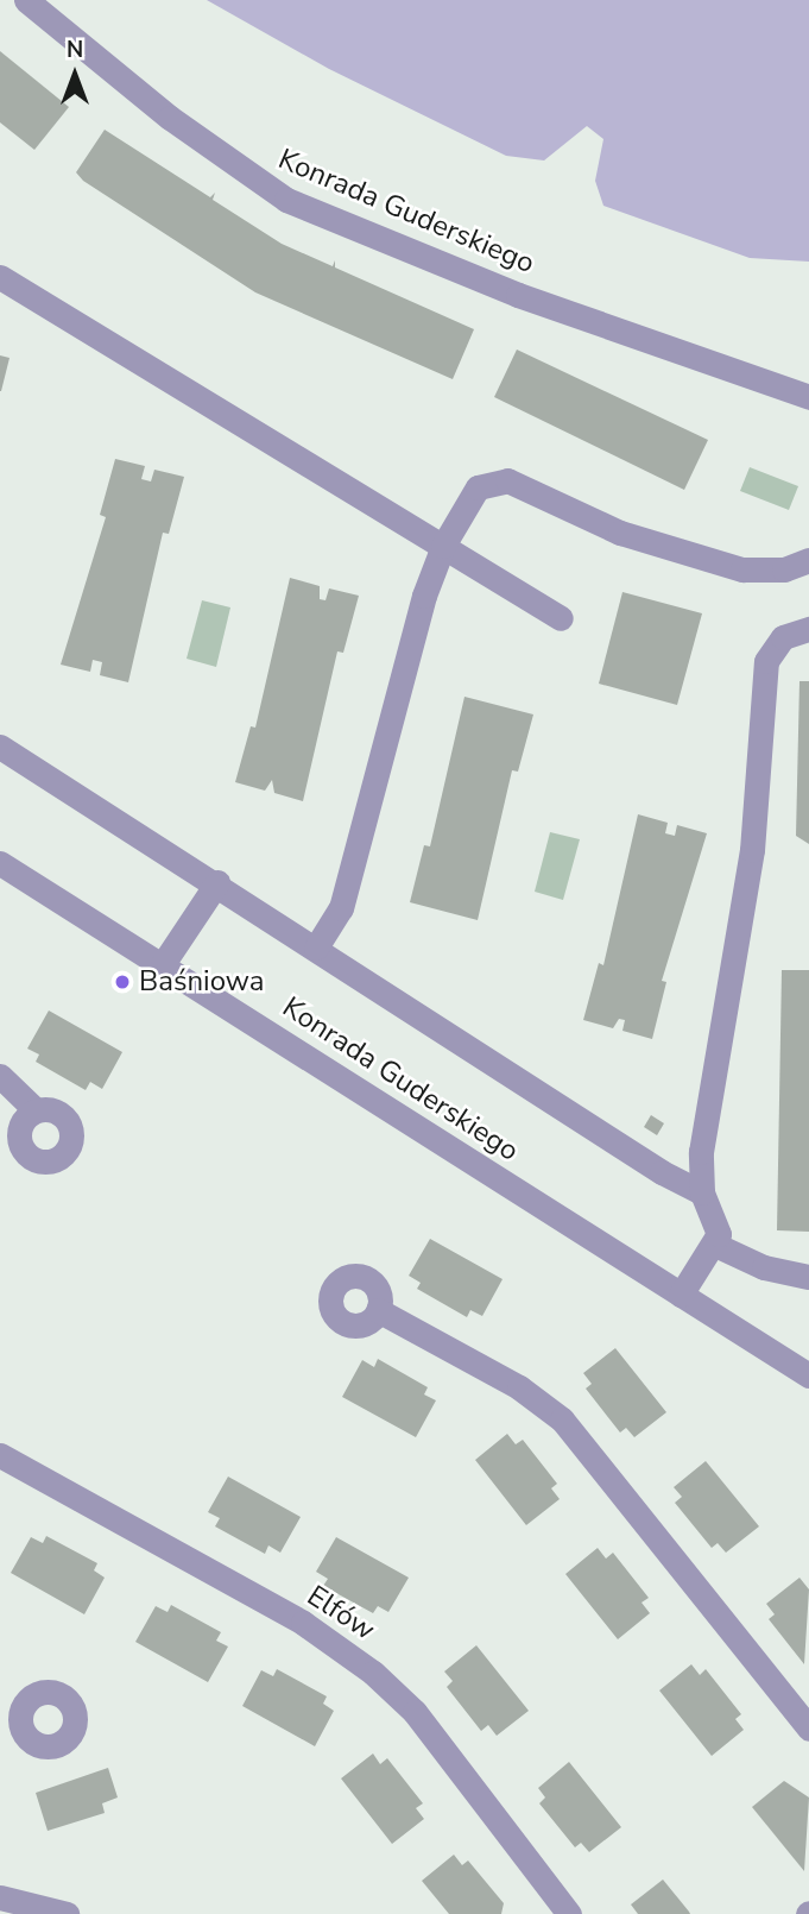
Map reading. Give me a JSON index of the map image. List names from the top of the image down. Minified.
{"streets":{"street":["Konrada Guderskiego","Elfów"]},"places":["Baśniowa"],"north":"top"}
